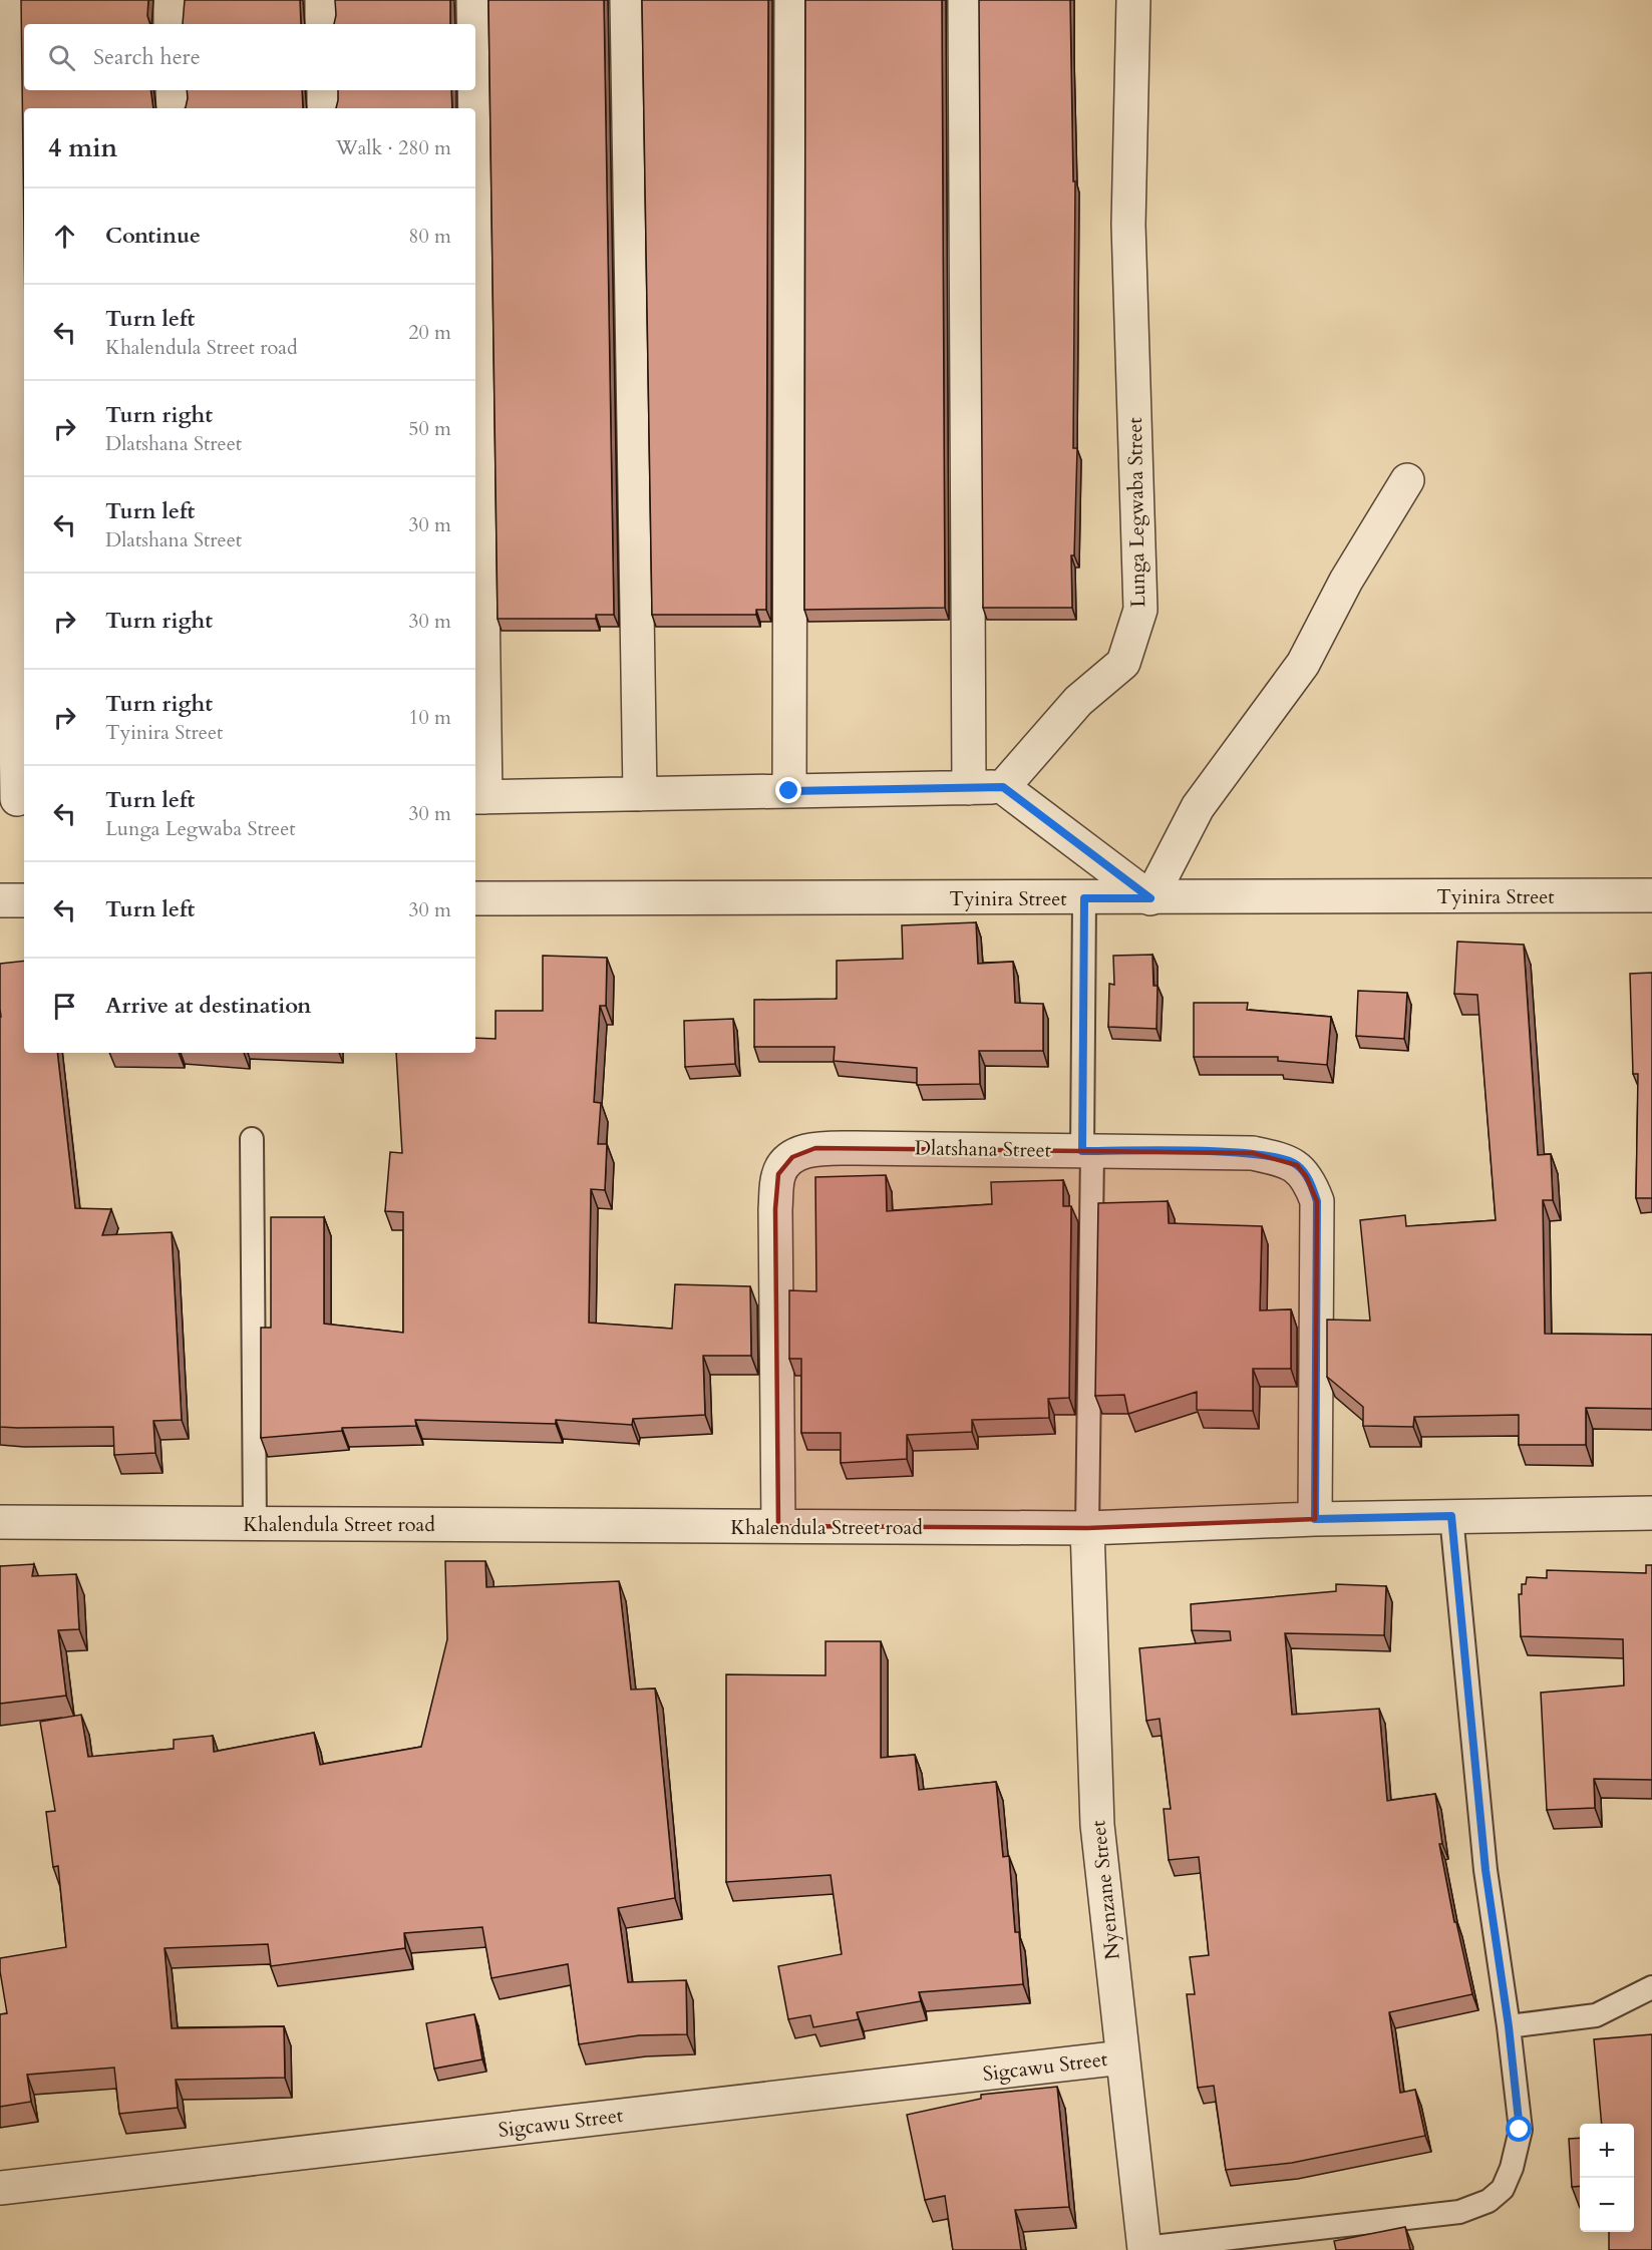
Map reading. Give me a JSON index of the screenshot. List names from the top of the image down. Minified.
{"streets":{"street":["Lunga Legwaba Street","Tyinira Street","Dlatshana Street","Khalendula Street road","Nyenzane Street","Sigcawu Street"]},"crossings":[["Dlatshana Street","Khalendula Street road"],["Khalendula Street road","Nyenzane Street"],["Nyenzane Street","Sigcawu Street"]],"page":{"search":"Search here","heading":["4 min","Walk · 280 m"],"list":[["Continue","80 m"],["Turn left","Khalendula Street road","20 m"],["Turn right","Dlatshana Street","50 m"],["Turn left","Dlatshana Street","30 m"],["Turn right","30 m"],["Turn right","Tyinira Street","10 m"],["Turn left","Lunga Legwaba Street","30 m"],["Turn left","30 m"],"Arrive at destination"],"map_buttons":["+","−"]}}
